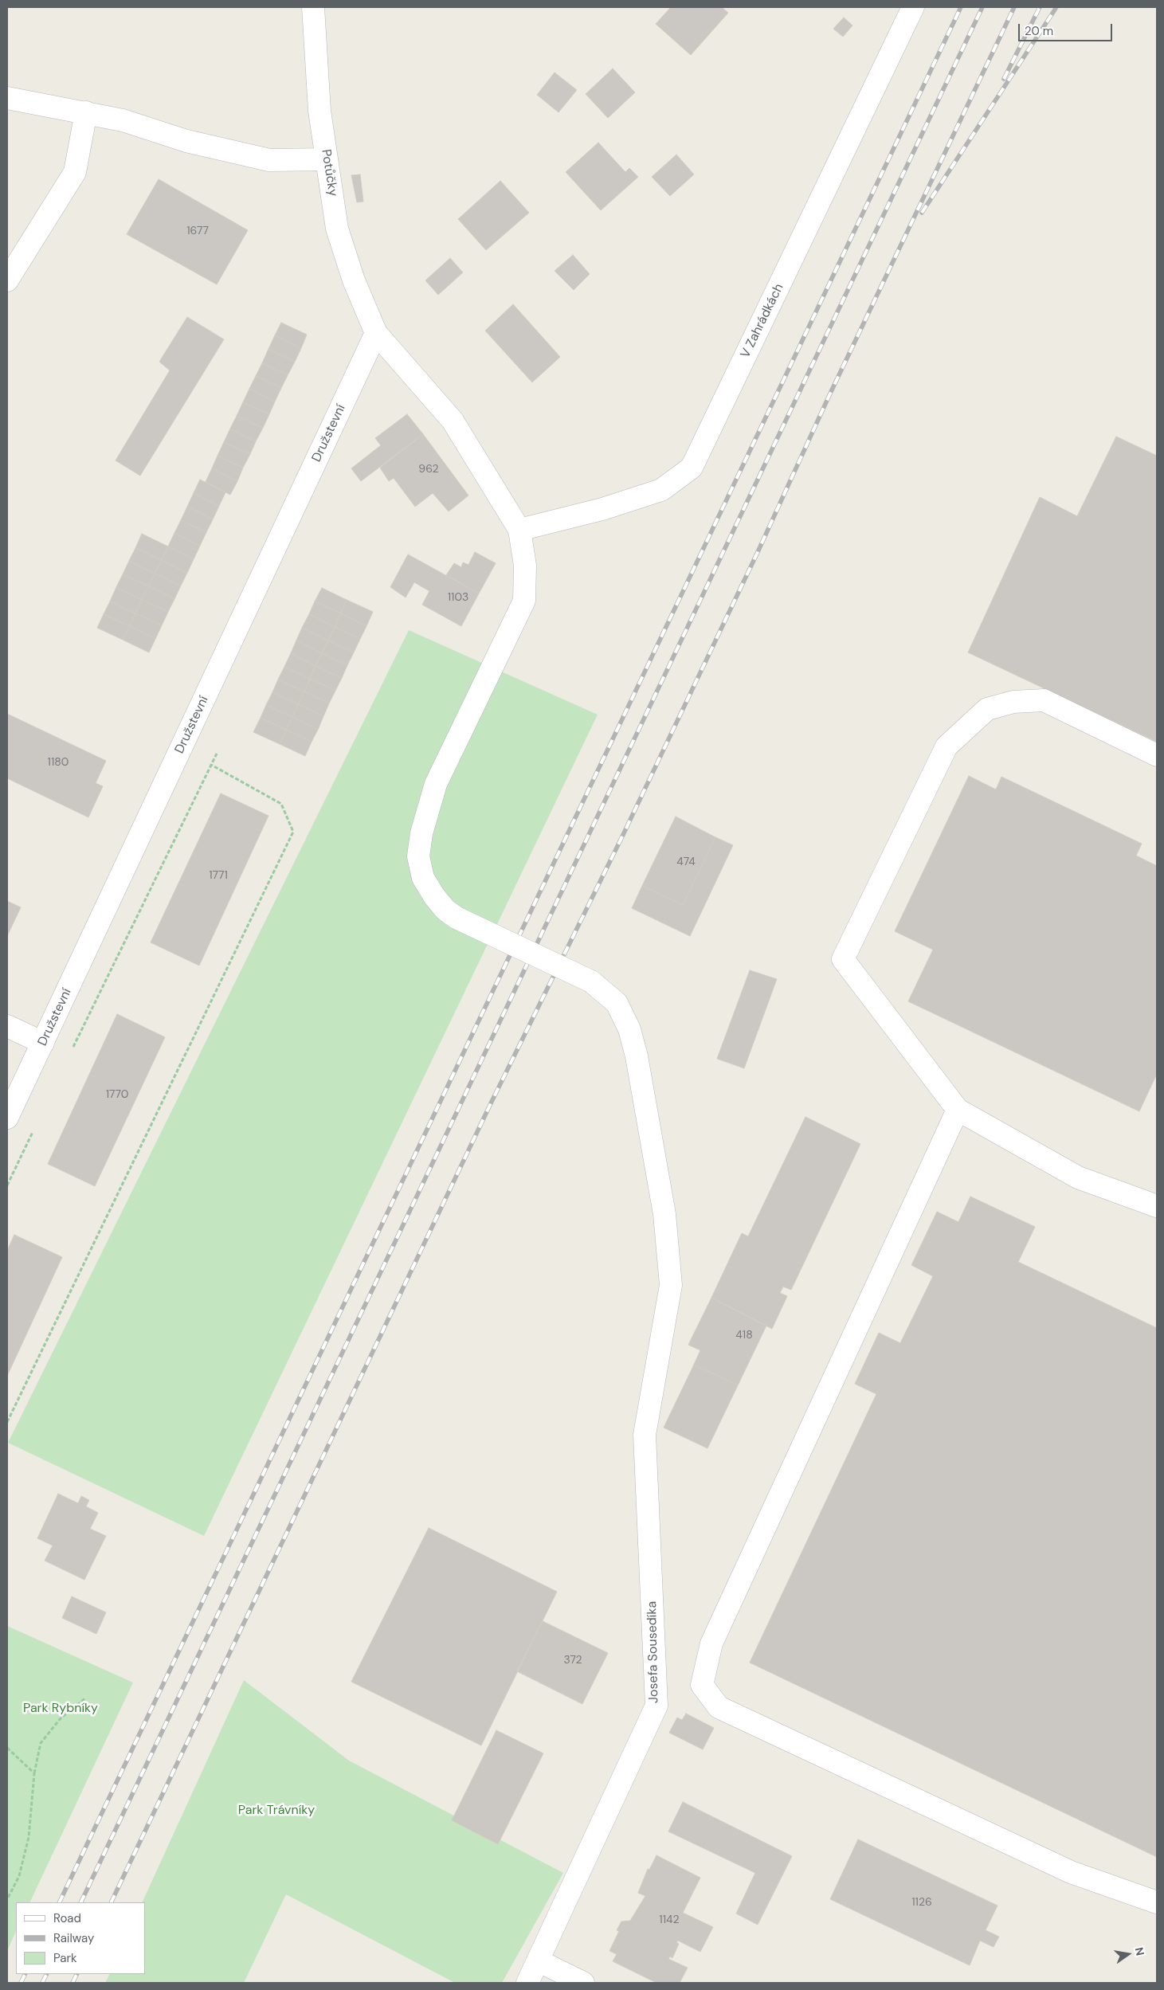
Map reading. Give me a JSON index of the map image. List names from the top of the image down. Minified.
{"streets":{"street":["Potůčky","V Zahrádkách","Družstevní","Josefa Sousedíka"]},"crossings":[["Potůčky","V Zahrádkách"],["Potůčky","Družstevní"],["Potůčky","Josefa Sousedíka"],["V Zahrádkách","Josefa Sousedíka"]],"parks":["Park Rybníky","Park Trávníky"],"house_numbers":["1677","962","1103","1180","474","1771","1770","418","372","1126","1142"],"legend":["Road","Railway","Park"],"scale_bar":"20 m","north":"right"}
